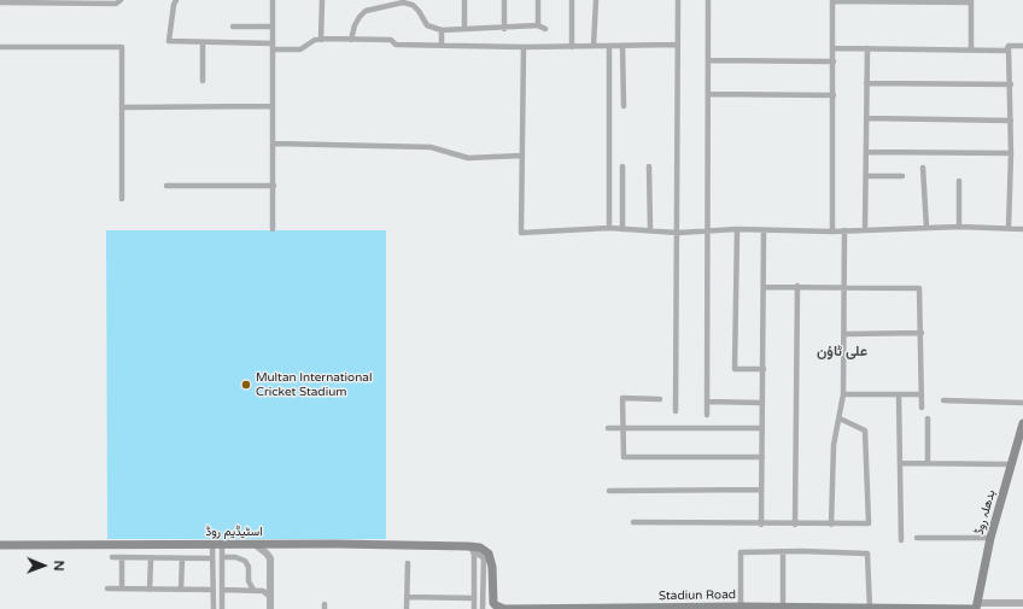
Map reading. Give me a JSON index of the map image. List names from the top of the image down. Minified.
{"streets":{"main road":["بدھلہ روڈ","اسٹیڈیم روڈ","Stadiun Road"]},"crossings":[["بدھلہ روڈ","Stadiun Road"],["اسٹیڈیم روڈ","Stadiun Road"]],"districts":["علی ٹاؤن"],"places":["Multan International Cricket Stadium"],"north":"right"}
